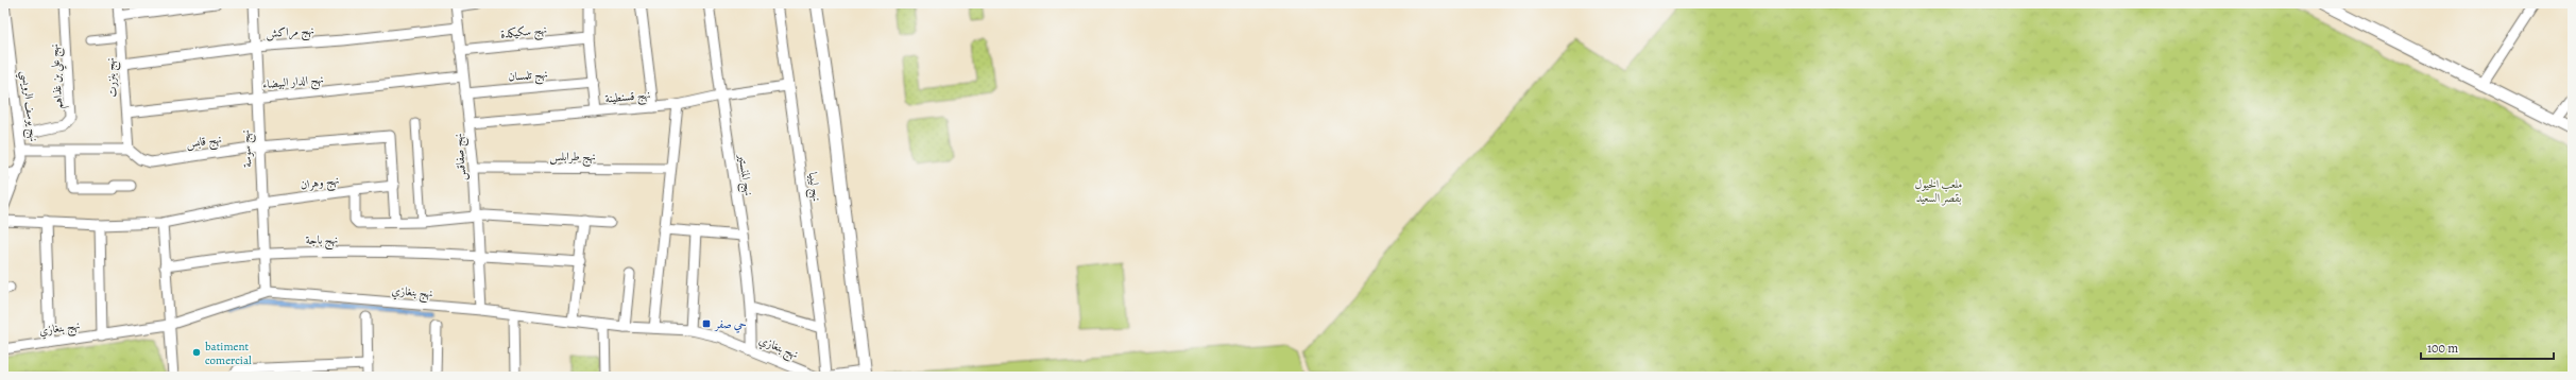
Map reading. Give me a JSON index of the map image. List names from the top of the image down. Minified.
{"streets":{"street":["نهج مراكش","نهج سكيكدة","نهج تلمسان","نهج علي بن غذاهم","نهج بنزرت","نهج الدار البيضاء","نهج قسنطينة","نهج يوسف الرويسي","نهج قابس","نهج سوسة","نهج طرابلس","نهج صفاقس","نهج المنستير","نهج وهران","نهج ليبيا","نهج باجة","نهج بنغازي"]},"crossings":[["نهج مراكش","نهج بنزرت"],["نهج مراكش","نهج سوسة"],["نهج مراكش","نهج صفاقس"],["نهج سكيكدة","نهج صفاقس"],["نهج تلمسان","نهج صفاقس"],["نهج علي بن غذاهم","نهج يوسف الرويسي"],["نهج بنزرت","نهج الدار البيضاء"],["نهج بنزرت","نهج قابس"],["نهج الدار البيضاء","نهج سوسة"],["نهج الدار البيضاء","نهج صفاقس"],["نهج قسنطينة","نهج صفاقس"],["نهج قسنطينة","نهج المنستير"],["نهج قسنطينة","نهج ليبيا"],["نهج قابس","نهج سوسة"],["نهج سوسة","نهج وهران"],["نهج سوسة","نهج باجة"],["نهج سوسة","نهج بنغازي"],["نهج طرابلس","نهج صفاقس"],["نهج صفاقس","نهج وهران"],["نهج صفاقس","نهج باجة"],["نهج صفاقس","نهج بنغازي"],["نهج المنستير","نهج بنغازي"],["نهج ليبيا","نهج بنغازي"]],"parks":["ملعب الخيول بقصر السعيد"],"places":{"transit":["حي صفر"],"other":["batiment comercial"]},"scale_bar":"100 m"}
